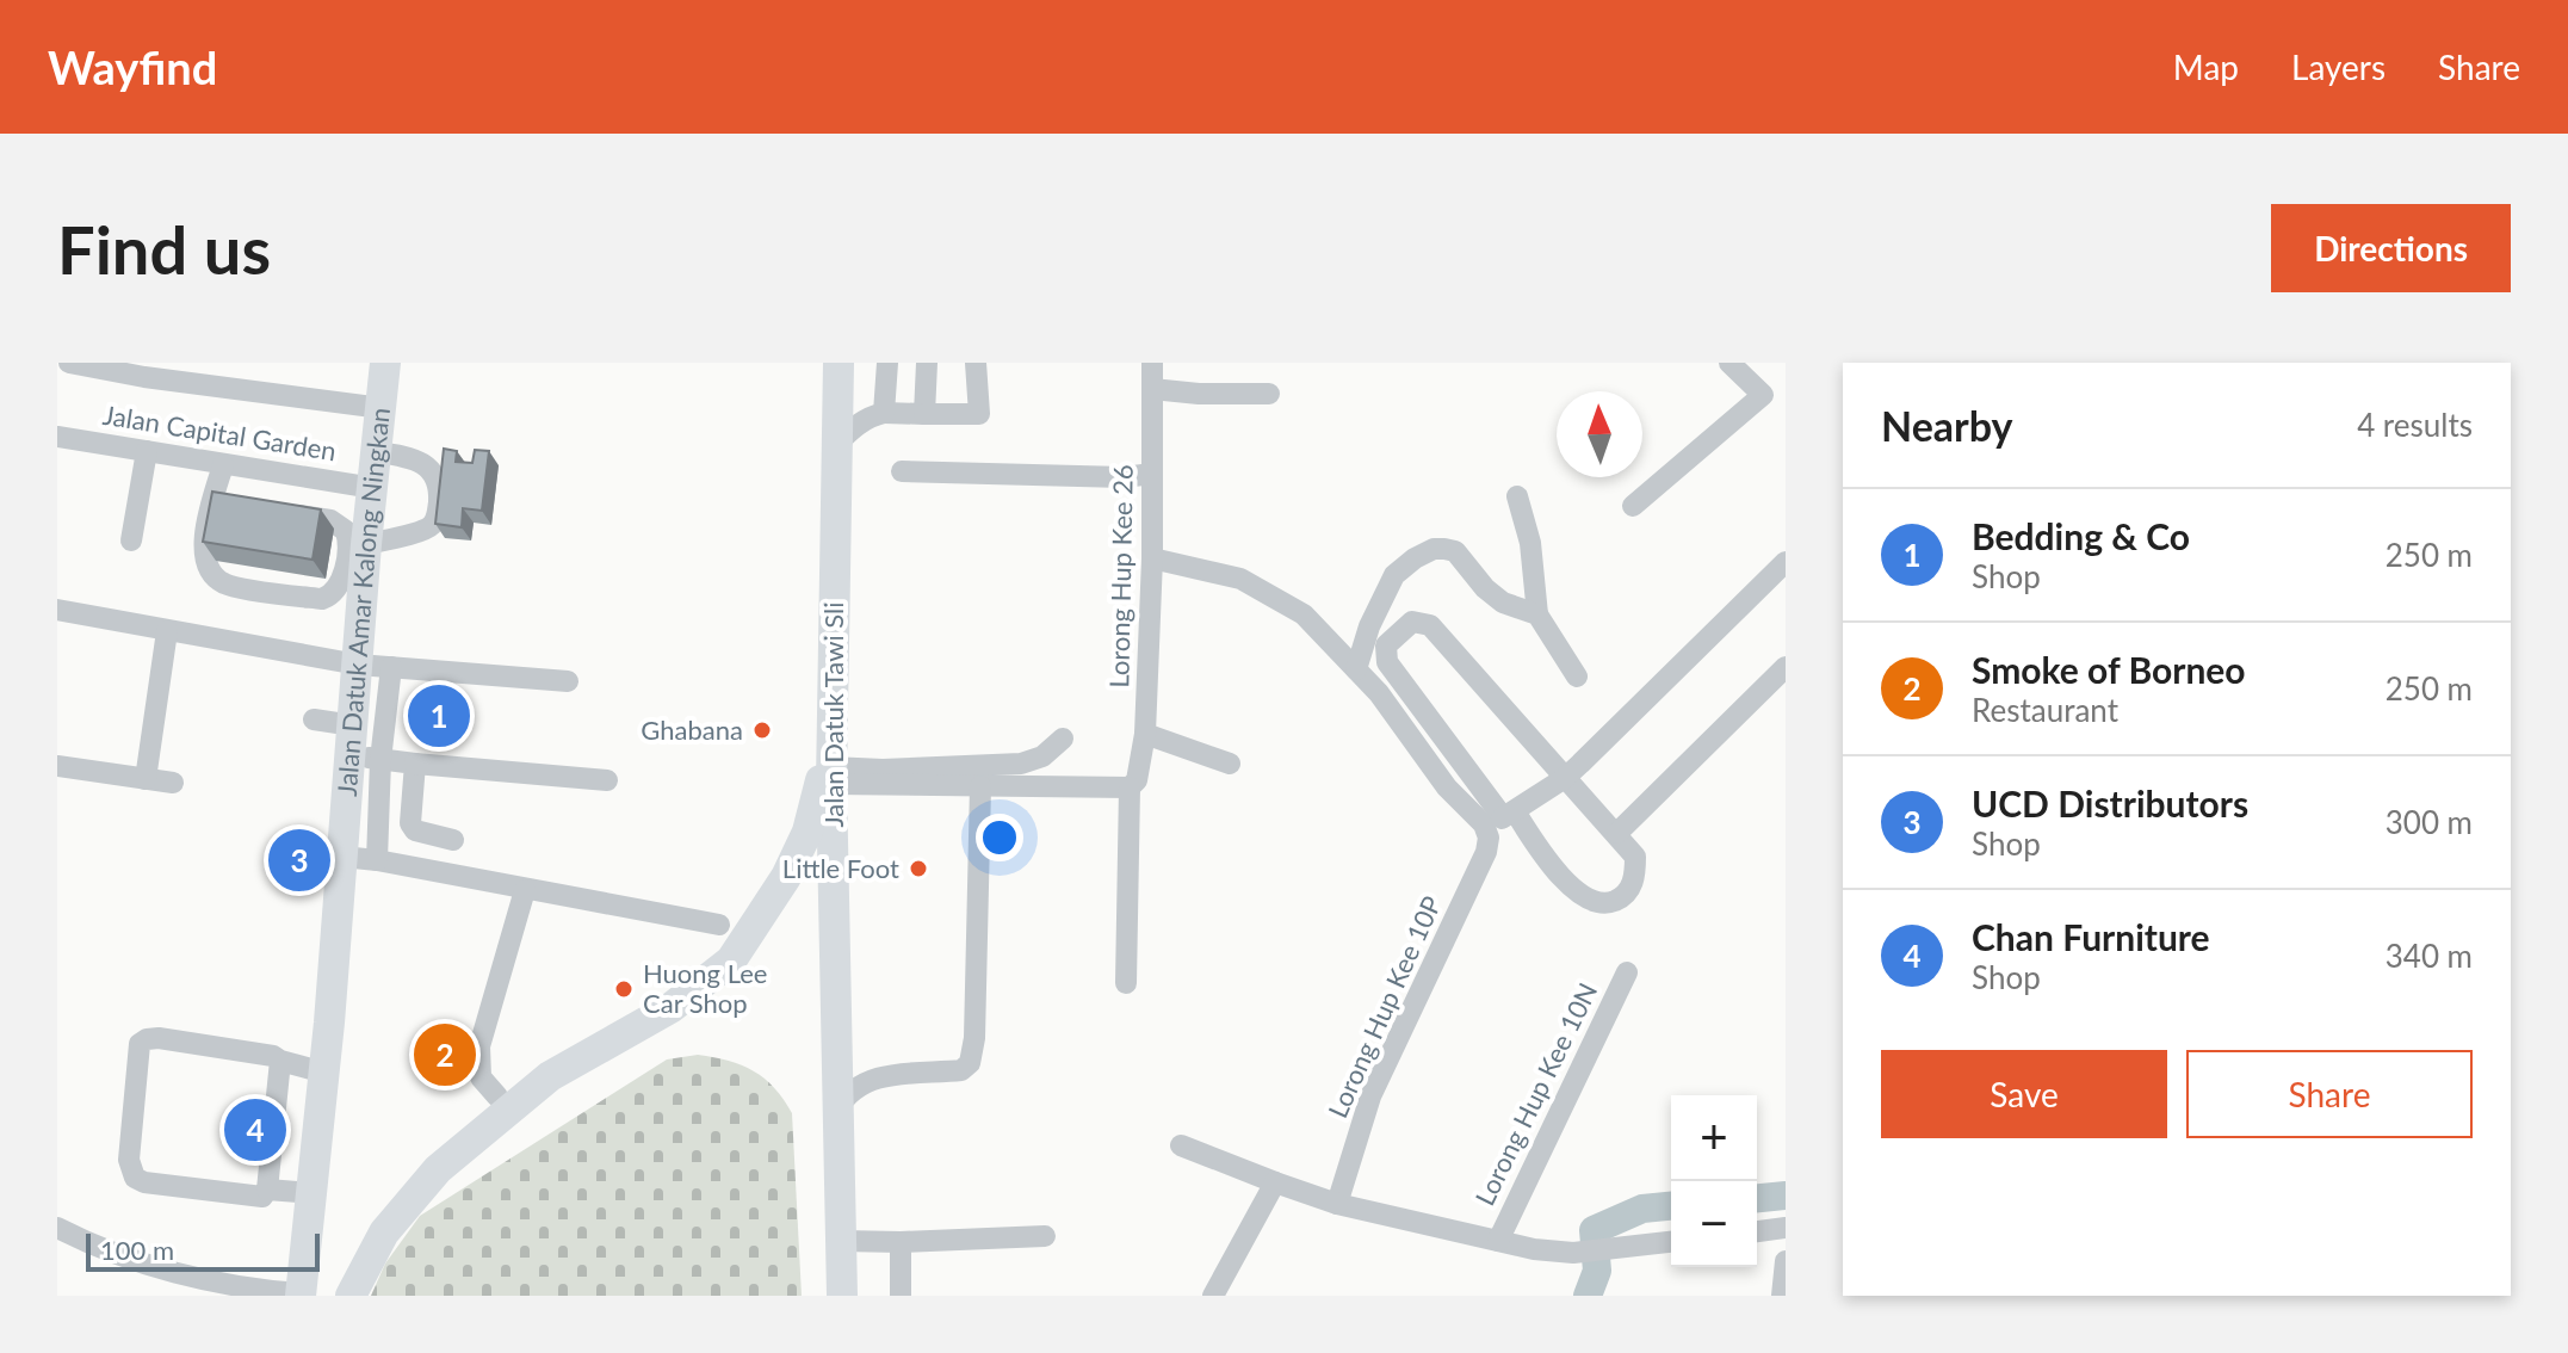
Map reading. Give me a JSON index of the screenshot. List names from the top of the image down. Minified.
{"streets":{"highway":["Jalan Datuk Amar Kalong Ningkan","Jalan Datuk Tawi Sli"],"street":["Jalan Capital Garden","Lorong Hup Kee 26","Lorong Hup Kee 10P","Lorong Hup Kee 10N"]},"crossings":[["Jalan Capital Garden","Jalan Datuk Amar Kalong Ningkan"]],"places":["Ghabana","Little Foot","Huong Lee Car Shop"],"scale_bar":"100 m","north":"top","page":{"header":"Wayfind","nav":["Map","Layers","Share"],"buttons":["Directions",["Save","Share"]],"title":"Find us","heading":["Nearby","4 results"],"list":[{"mark":"1","name":"Bedding & Co","note":"Shop","value":"250 m"},{"mark":"2","name":"Smoke of Borneo","note":"Restaurant","value":"250 m"},{"mark":"3","name":"UCD Distributors","note":"Shop","value":"300 m"},{"mark":"4","name":"Chan Furniture","note":"Shop","value":"340 m"}],"pins":["1","3","2","4"],"map_buttons":["+","−"],"scale":"100 m"}}
